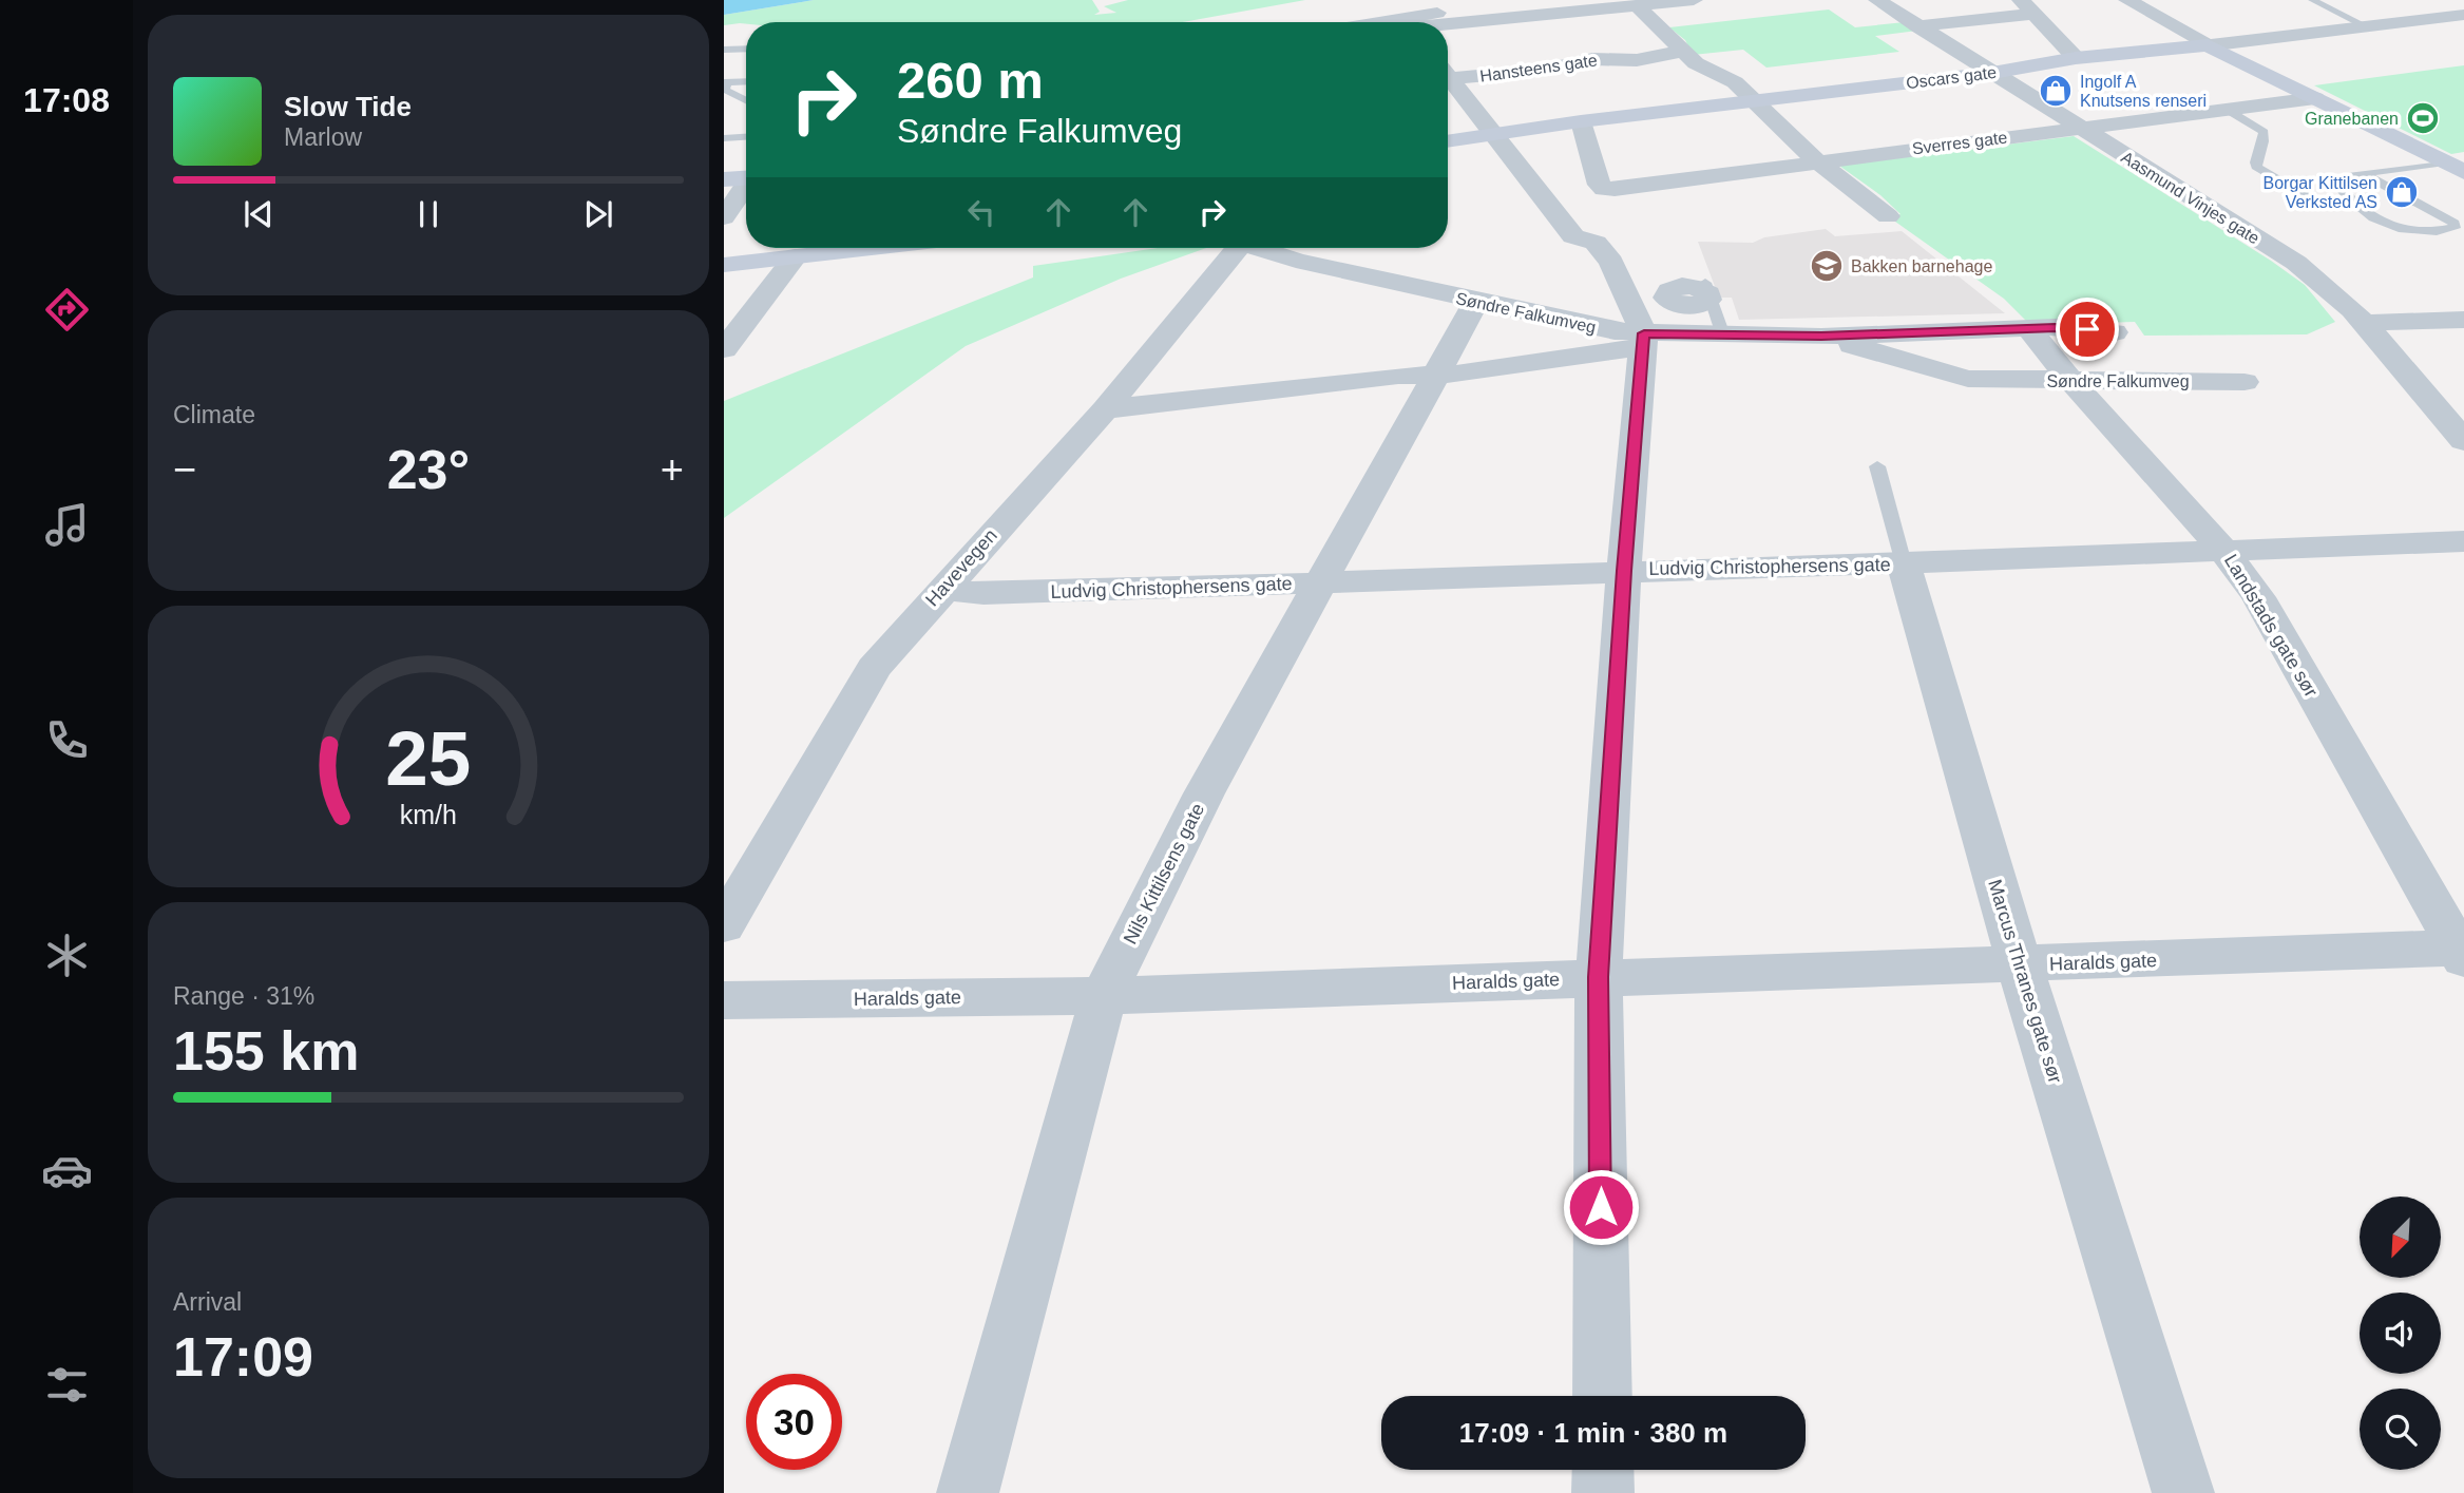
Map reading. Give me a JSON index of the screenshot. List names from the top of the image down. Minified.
{"streets":{"street":["Hansteens gate","Oscars gate","Sverres gate","Aasmund Vinjes gate","Søndre Falkumveg","Ludvig Christophersens gate","Havevegen","Landstads gate sør","Nils Kittilsens gate","Haralds gate","Marcus Thranes gate sør"]},"crossings":[["Oscars gate","Sverres gate"],["Oscars gate","Aasmund Vinjes gate"],["Sverres gate","Aasmund Vinjes gate"],["Søndre Falkumveg","Landstads gate sør"],["Søndre Falkumveg","Nils Kittilsens gate"],["Ludvig Christophersens gate","Havevegen"],["Ludvig Christophersens gate","Landstads gate sør"],["Ludvig Christophersens gate","Nils Kittilsens gate"],["Ludvig Christophersens gate","Marcus Thranes gate sør"],["Landstads gate sør","Haralds gate"],["Nils Kittilsens gate","Haralds gate"],["Haralds gate","Marcus Thranes gate sør"]],"places":{"shop":["Ingolf A Knutsens renseri","Borgar Kittilsen Verksted AS"],"sports":["Granebanen"],"school or university":["Bakken barnehage"]},"north":"bottom left","page":{"tabs":"17:08","turn":["260 m","Søndre Falkumveg"],"song":["Slow Tide","Marlow"],"tile":["Climate",["Range · 31%","155 km"],["Arrival","17:09"]],"heat":["−","23°","+"],"limit":"30","trip":"17:09 · 1 min · 380 m","gauge":["25","km/h"]}}
